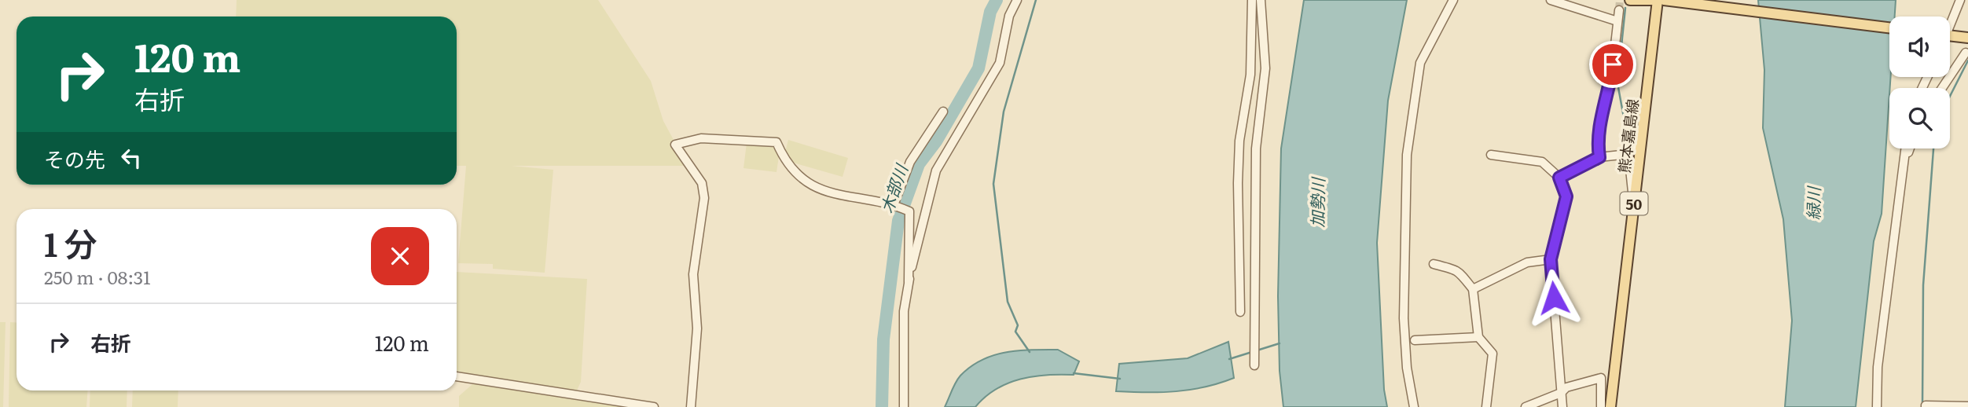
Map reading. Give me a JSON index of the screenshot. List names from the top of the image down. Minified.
{"streets":{"main road":["熊本嘉島線","50"]},"water":["木部川","加勢川","緑川"],"page":{"turn":["120 m","右折"],"then":"その先","heading":["1 分","250 m · 08:31"],"list":[{"name":"右折","value":"120 m"}]}}
